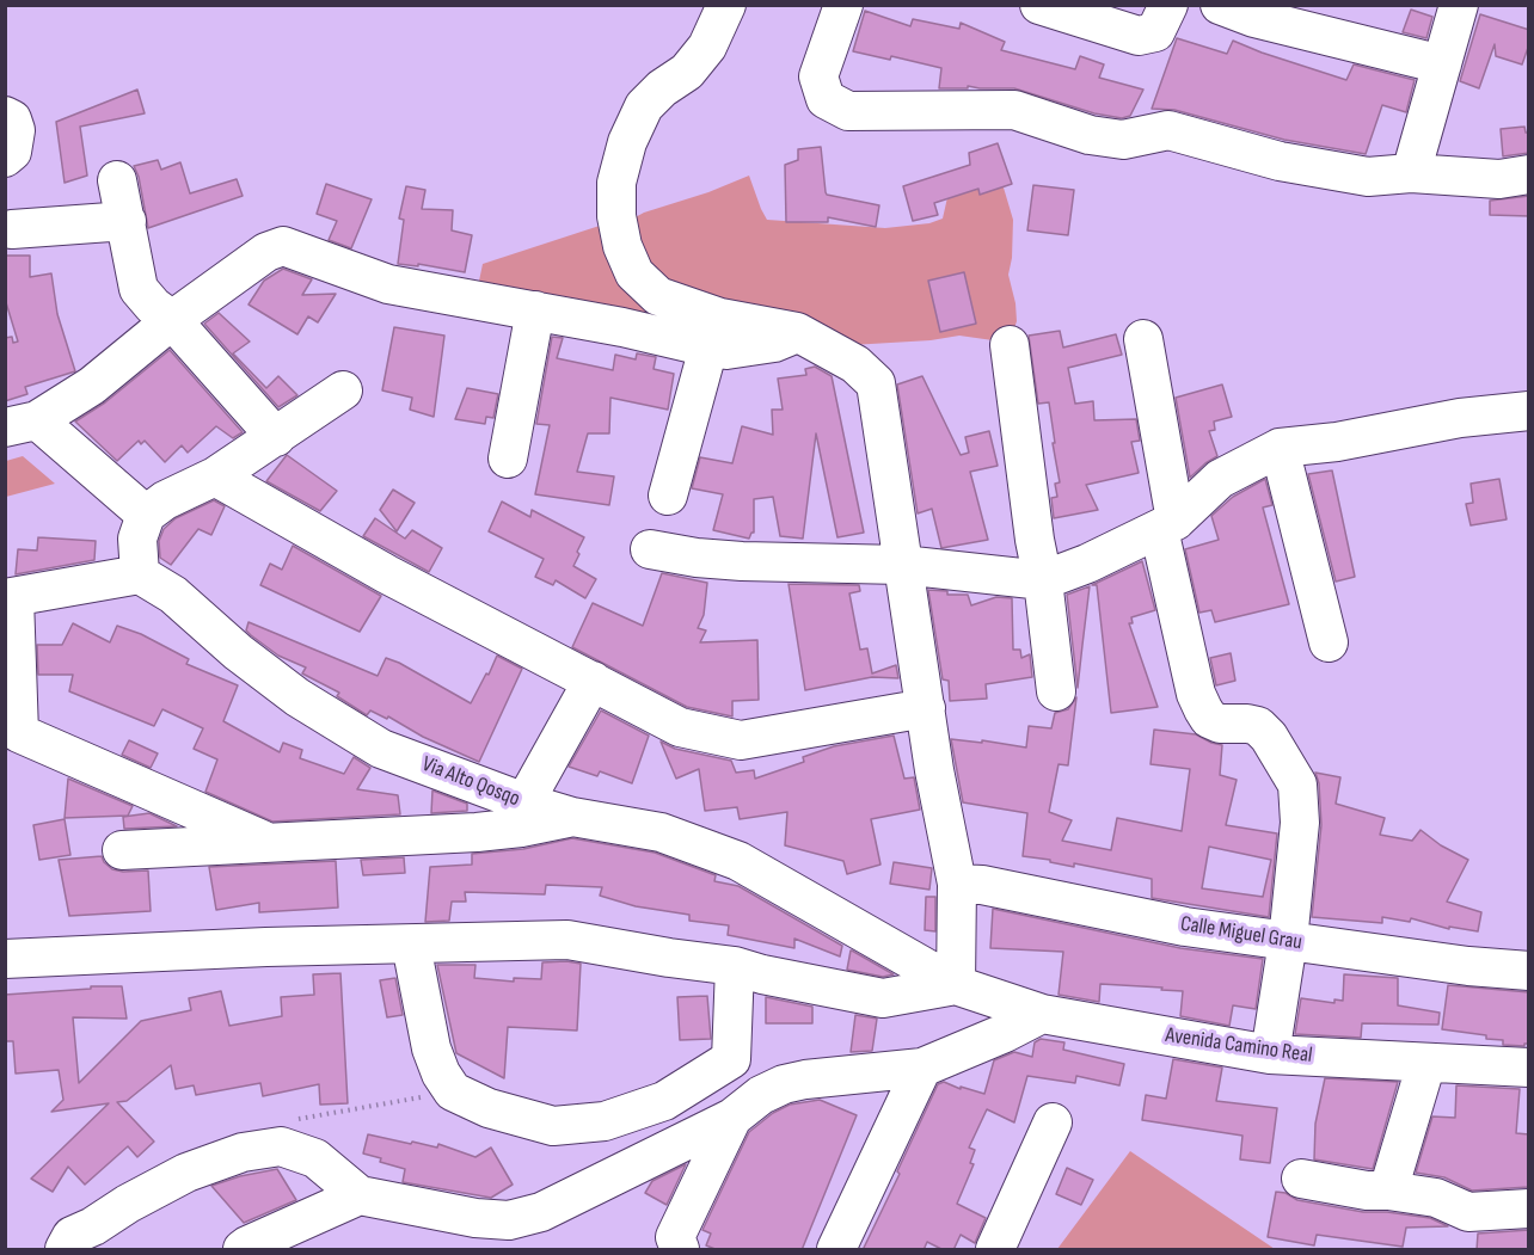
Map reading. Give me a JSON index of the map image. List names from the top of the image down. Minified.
{"streets":{"street":["Via Alto Qosqo","Calle Miguel Grau","Avenida Camino Real"]},"crossings":[["Via Alto Qosqo","Avenida Camino Real"]]}
